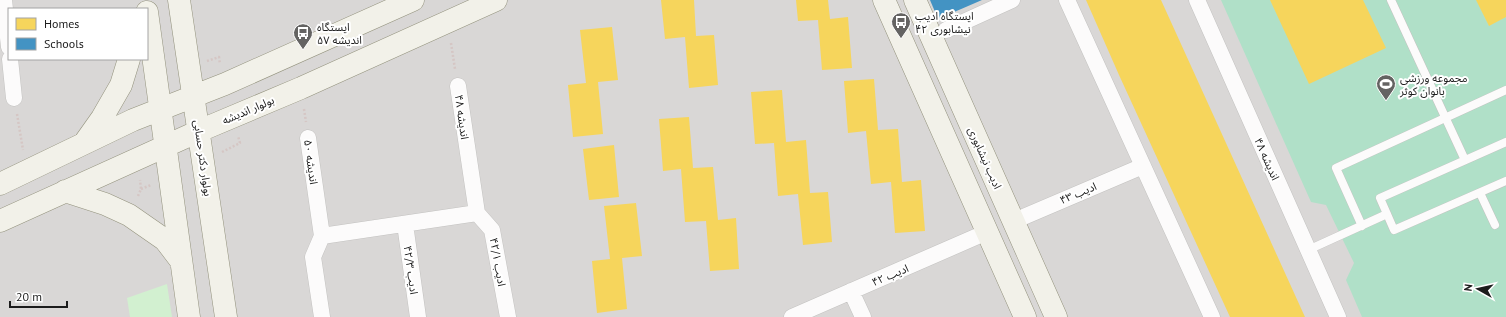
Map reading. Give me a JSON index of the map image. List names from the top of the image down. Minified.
{"streets":{"main road":["بولوار اندیشه","بولوار دکتر حسابی","ادیب نیشابوری"],"street":["اندیشه ۴۸","اندیشه ۵۰","ادیب ۴۳","ادیب ۴۲/۱","ادیب ۴۲/۳","ادیب ۴۲"]},"crossings":[["بولوار اندیشه","اندیشه ۴۸"],["بولوار اندیشه","بولوار دکتر حسابی"],["بولوار اندیشه","اندیشه ۵۰"],["اندیشه ۴۸","ادیب ۴۲/۱"],["ادیب نیشابوری","ادیب ۴۳"]],"places":{"bus stop":["ایستگاه ادیب نیشابوری ۴۲","ایستگاه اندیشه ۵۷"],"sports":["مجموعه ورزشی بانوان کوثر"]},"legend":["Homes","Schools"],"scale_bar":"20 m","north":"left"}
